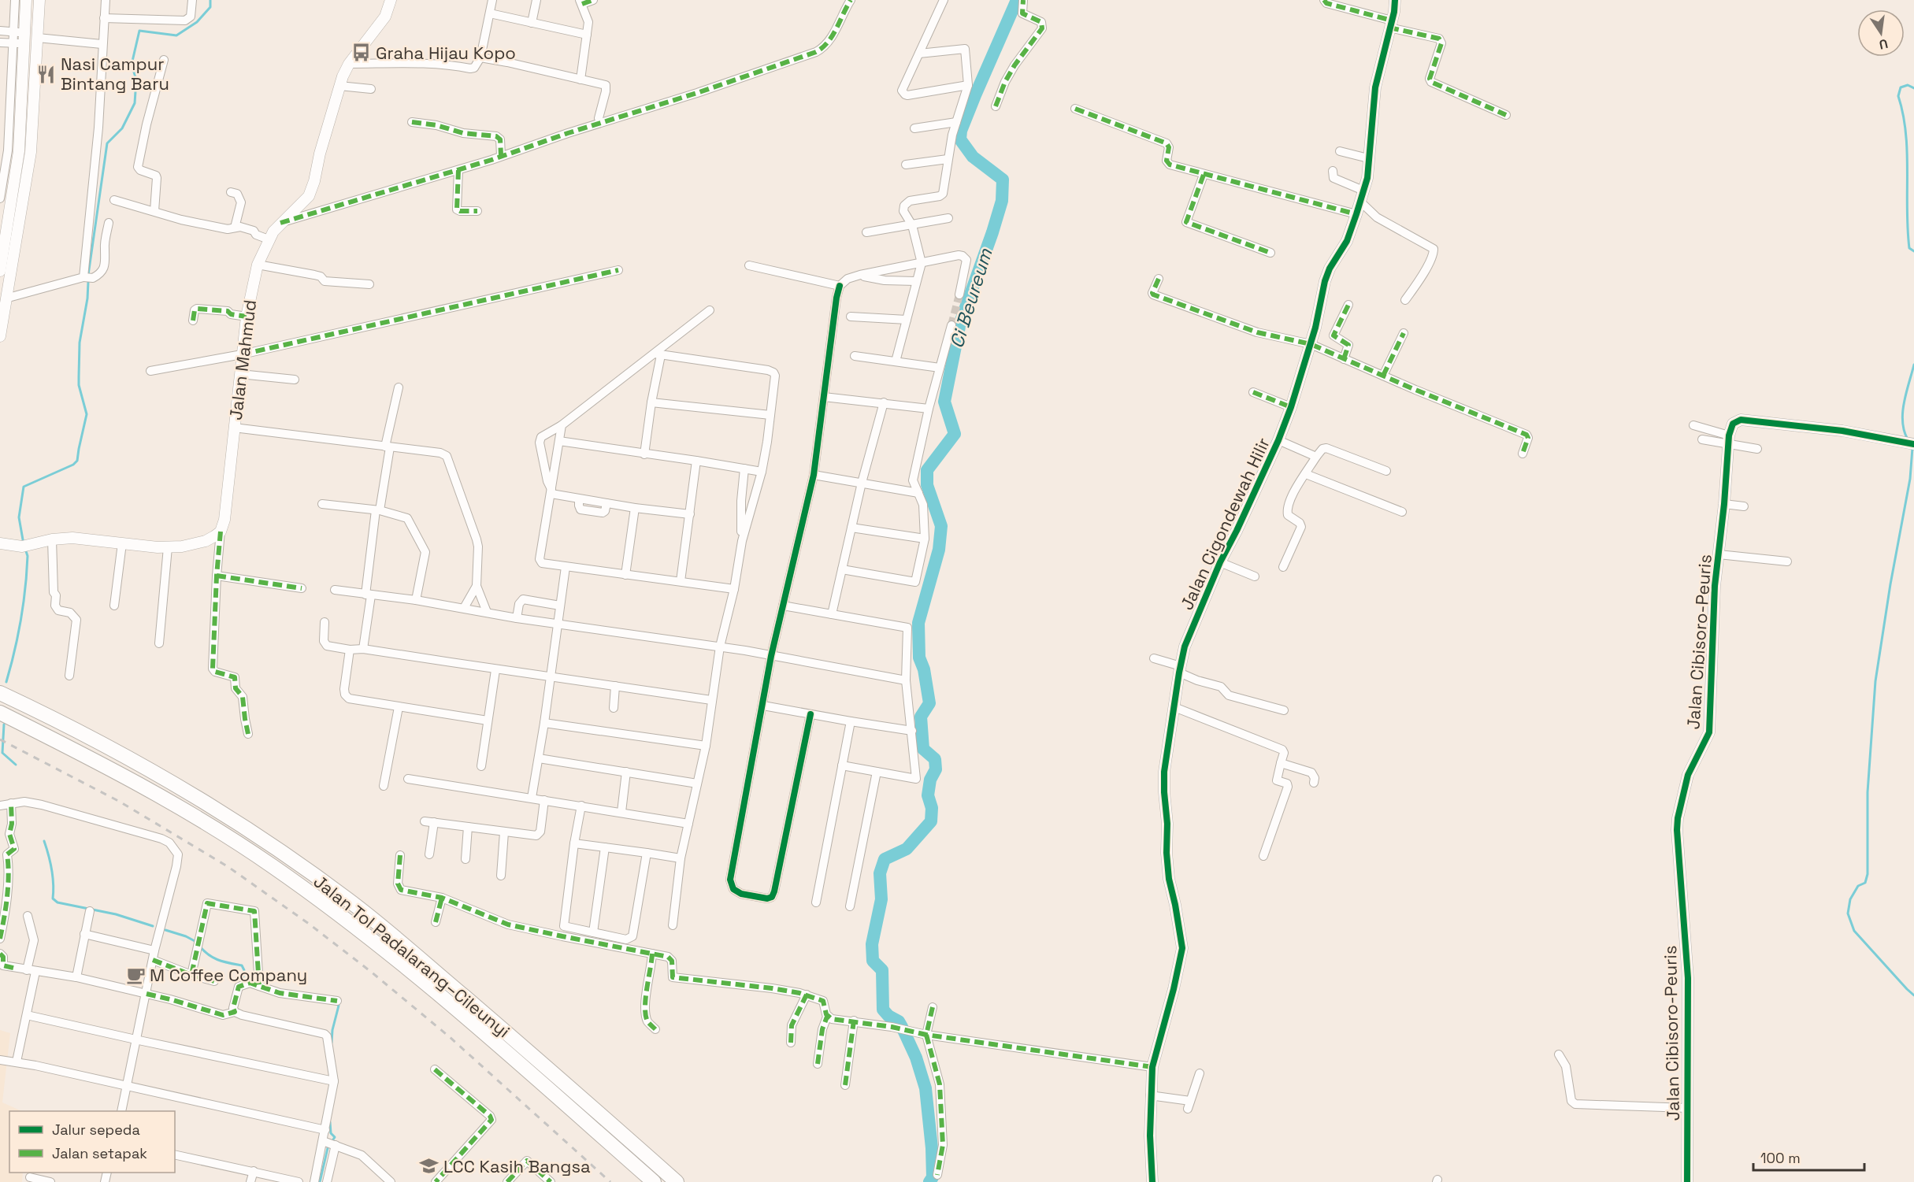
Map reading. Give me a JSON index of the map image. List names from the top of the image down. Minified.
{"streets":{"highway":["Jalan Tol Padalarang–Cileunyi"],"street":["Jalan Mahmud","Jalan Cigondewah Hilir","Jalan Cibisoro-Peuris"]},"water":["Ci Beureum"],"places":{"bus stop":["Graha Hijau Kopo"],"restaurant":["Nasi Campur Bintang Baru"],"cafe":["M Coffee Company"],"school or university":["LCC Kasih Bangsa"]},"legend":["Jalur sepeda","Jalan setapak"],"scale_bar":"100 m","north":"bottom"}
